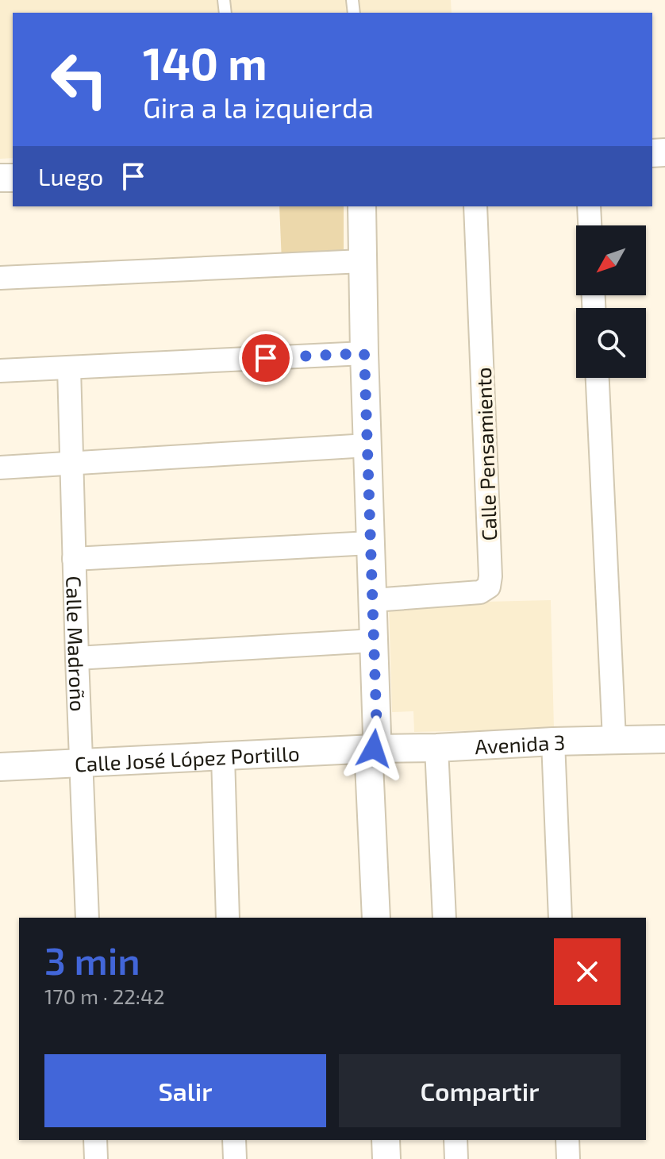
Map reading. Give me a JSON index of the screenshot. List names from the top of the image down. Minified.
{"streets":{"street":["Calle Pensamiento","Calle Madroño","Avenida 3","Calle José López Portillo"]},"crossings":[["Calle Madroño","Calle José López Portillo"],["Avenida 3","Calle José López Portillo"]],"north":"bottom left","page":{"turn":["140 m","Gira a la izquierda"],"then":"Luego","heading":["3 min","170 m · 22:42"],"buttons":["Salir","Compartir"]}}
